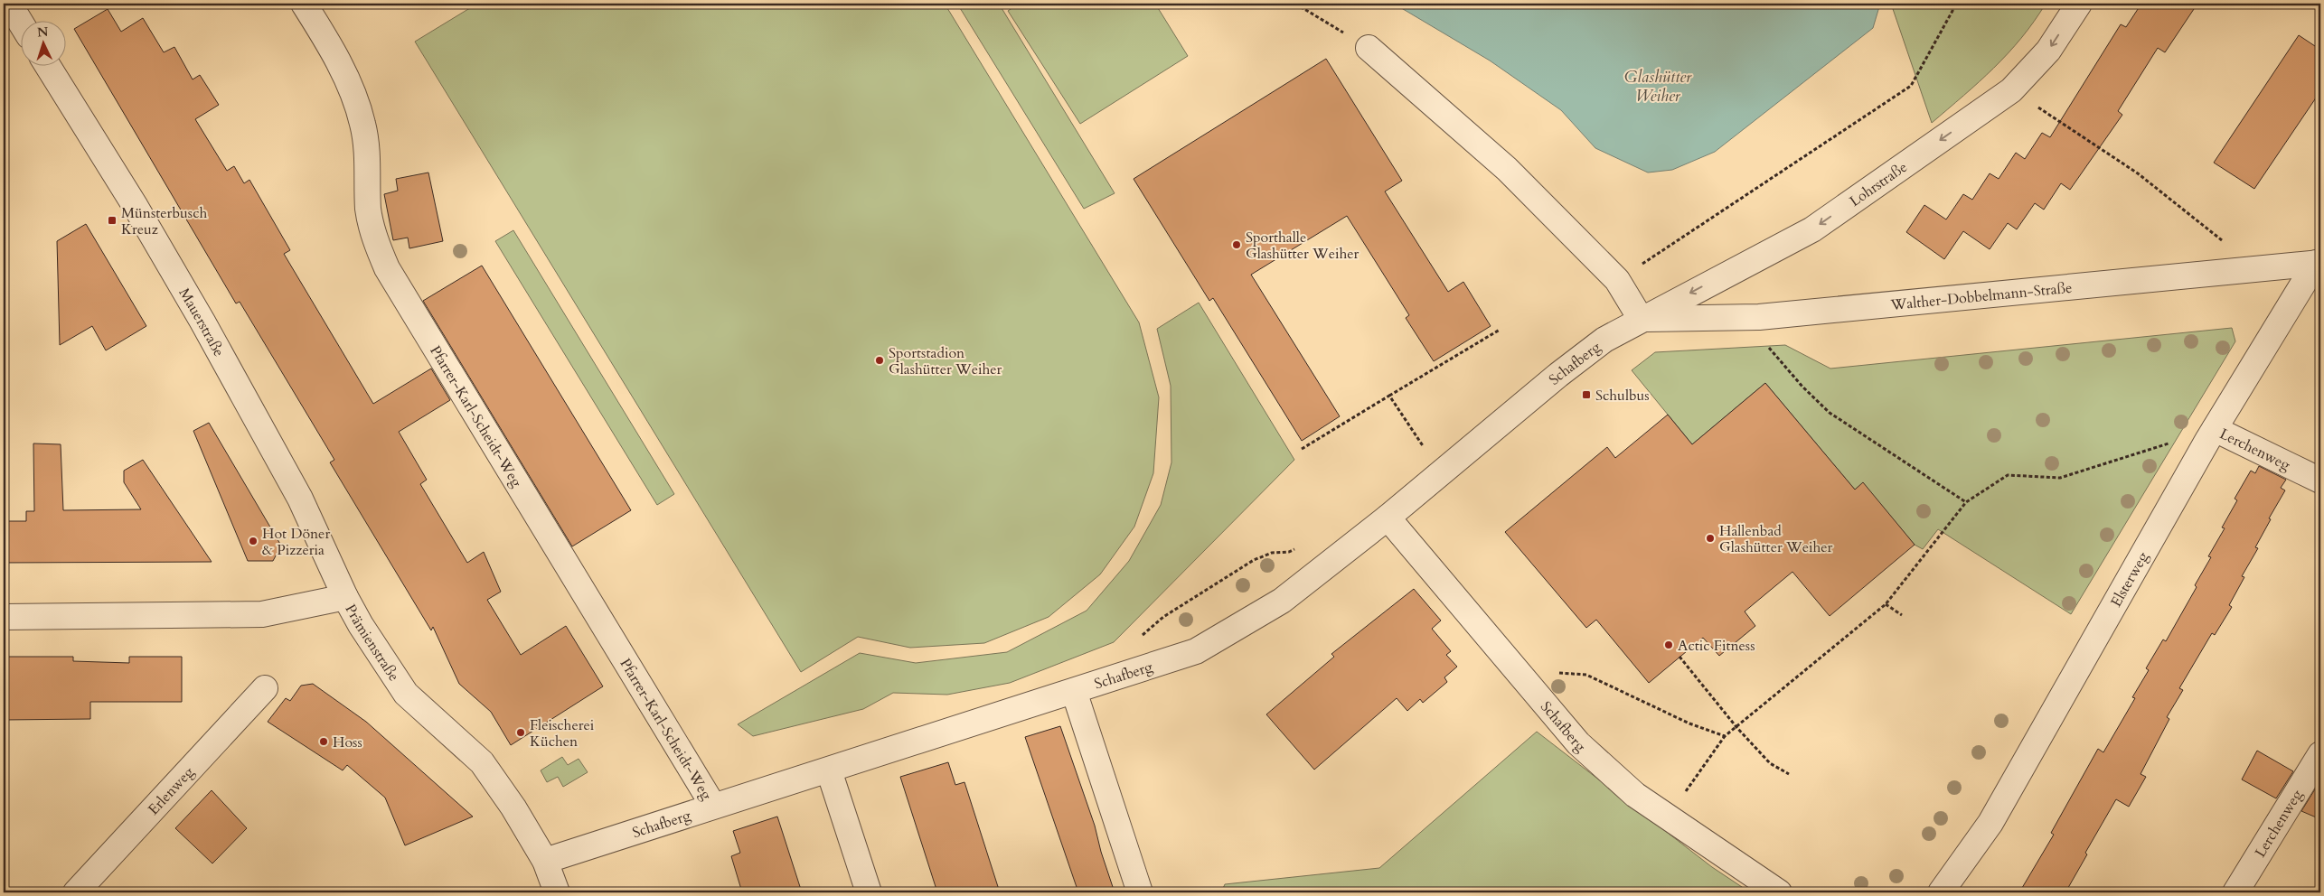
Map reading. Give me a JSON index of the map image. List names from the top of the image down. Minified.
{"streets":{"street":["Lohrstraße","Walther-Dobbelmann-Straße","Mauerstraße","Schafberg","Pfarrer-Karl-Scheidt-Weg","Lerchenweg","Elsterweg","Prämienstraße","Erlenweg"]},"crossings":[["Lohrstraße","Walther-Dobbelmann-Straße"],["Lohrstraße","Schafberg"],["Walther-Dobbelmann-Straße","Schafberg"],["Walther-Dobbelmann-Straße","Elsterweg"],["Mauerstraße","Prämienstraße"],["Schafberg","Pfarrer-Karl-Scheidt-Weg"],["Schafberg","Prämienstraße"],["Lerchenweg","Elsterweg"]],"one_way":["Lohrstraße"],"water":["Glashütter Weiher"],"places":{"transit":["Münsterbusch Kreuz","Schulbus"],"other":["Sporthalle Glashütter Weiher","Sportstadion Glashütter Weiher","Hallenbad Glashütter Weiher","Hot Döner & Pizzeria","Actic Fitness","Fleischerei Küchen","Hoss"]},"north":"top"}
